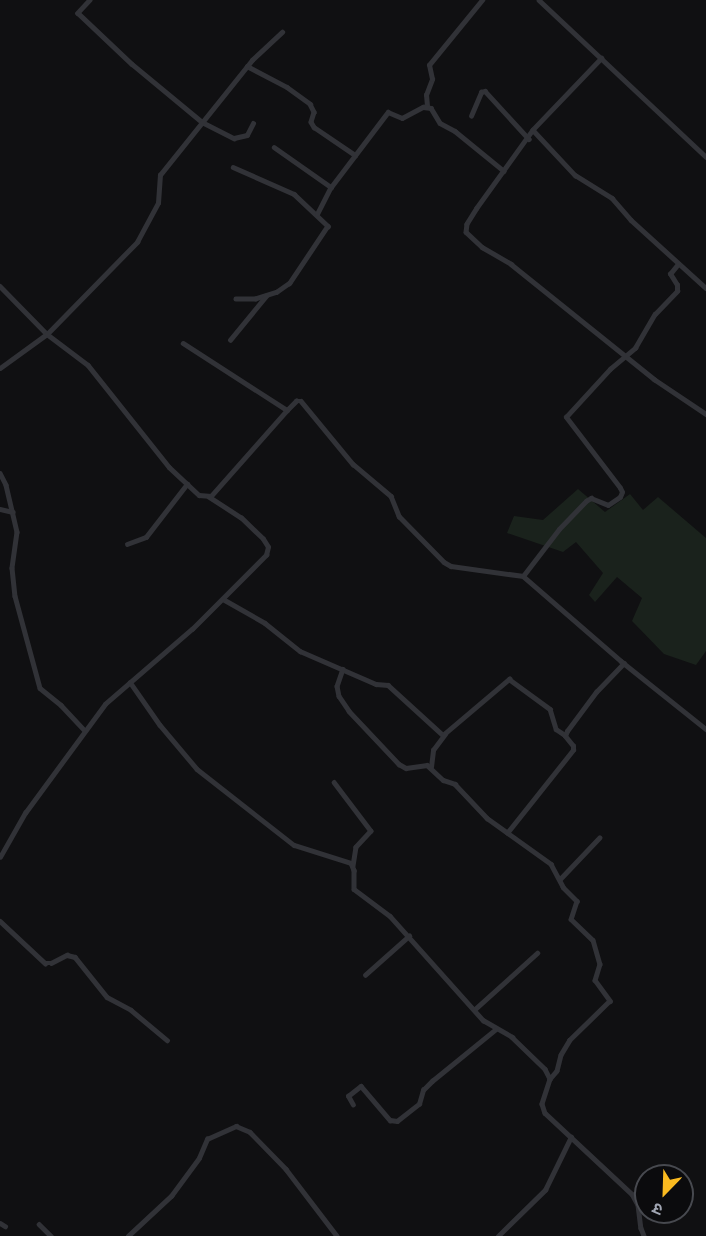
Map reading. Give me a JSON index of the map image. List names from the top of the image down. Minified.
{"north":"bottom left"}
